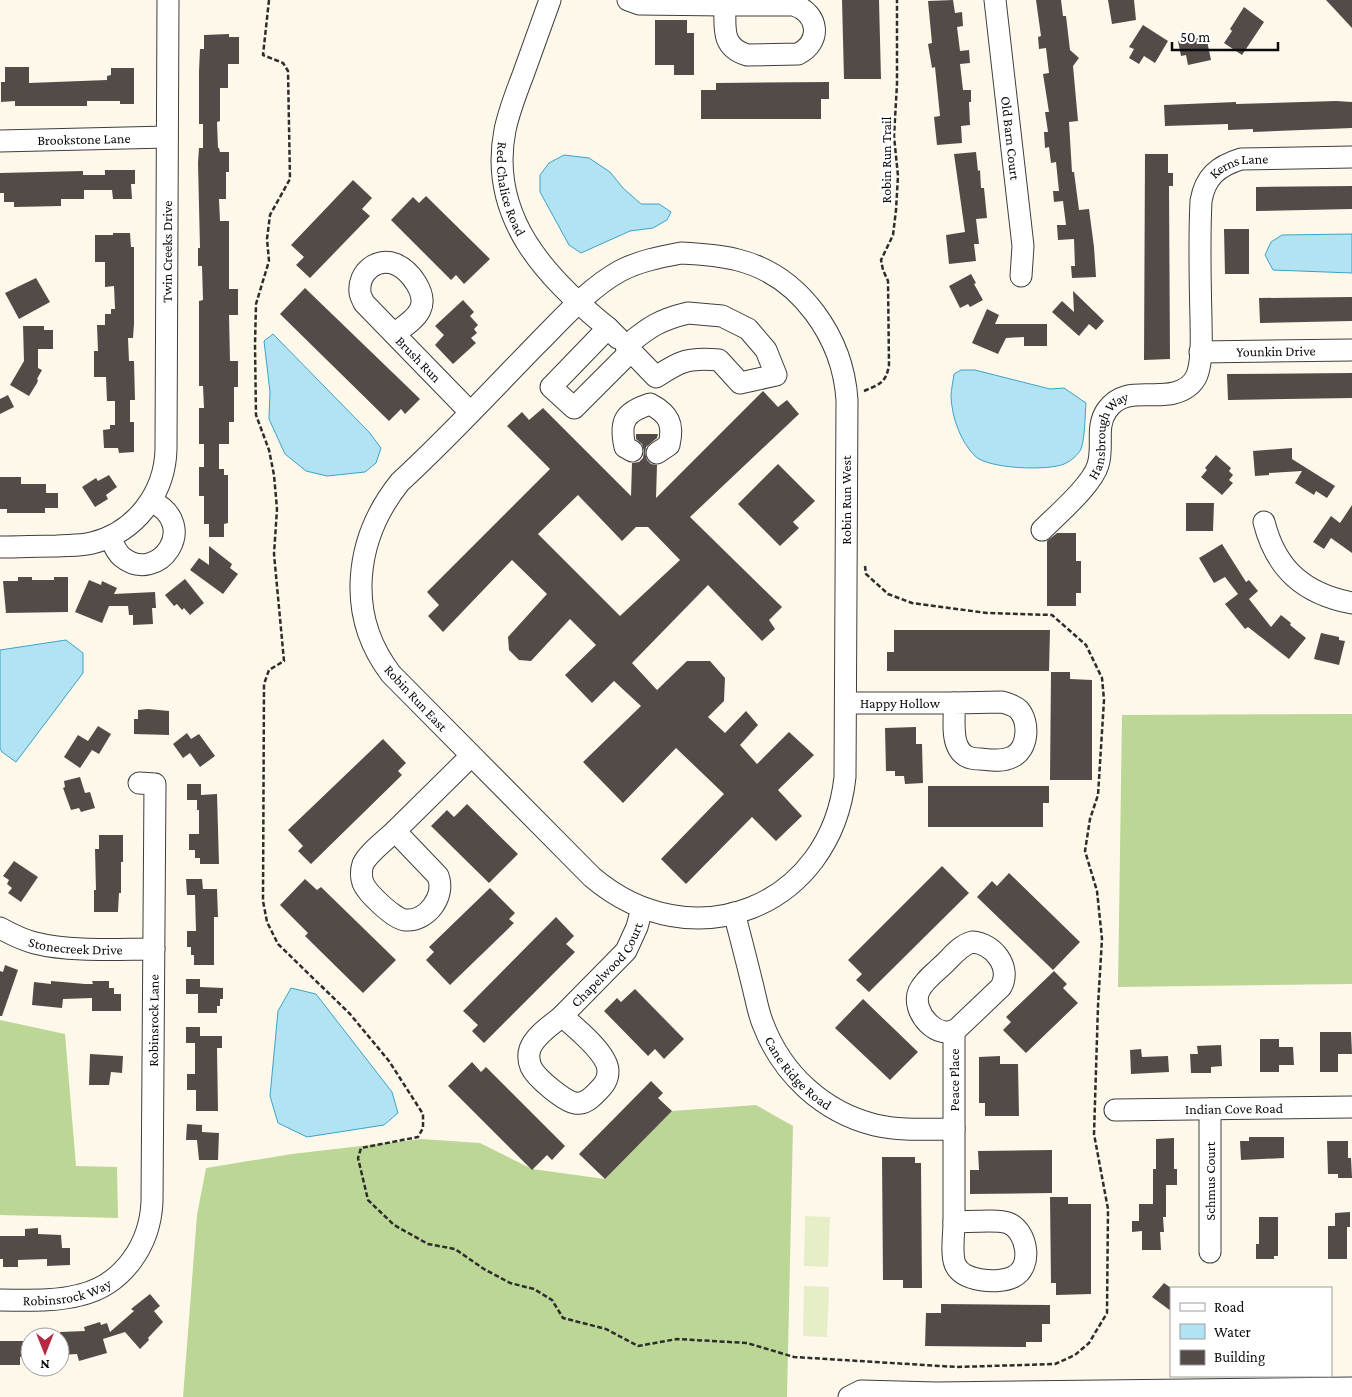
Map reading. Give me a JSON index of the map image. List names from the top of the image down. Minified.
{"streets":{"street":["Old Barn Court","Brookstone Lane","Kerns Lane","Red Chalice Road","Twin Creeks Drive","Younkin Drive","Brush Run","Hansbrough Way","Robin Run West","Robin Run East","Happy Hollow","Stonecreek Drive","Chapelwood Court","Robinsrock Lane","Cane Ridge Road","Peace Place","Indian Cove Road","Schmus Court","Robinsrock Way"],"path":["Robin Run Trail"]},"crossings":[["Brookstone Lane","Twin Creeks Drive"],["Kerns Lane","Younkin Drive"],["Kerns Lane","Hansbrough Way"],["Red Chalice Road","Robin Run West"],["Red Chalice Road","Robin Run East"],["Younkin Drive","Hansbrough Way"],["Brush Run","Robin Run East"],["Robin Run West","Robin Run East"],["Robin Run West","Happy Hollow"],["Robin Run West","Cane Ridge Road"],["Robin Run East","Chapelwood Court"],["Robin Run East","Cane Ridge Road"],["Stonecreek Drive","Robinsrock Lane"],["Robinsrock Lane","Robinsrock Way"],["Cane Ridge Road","Peace Place"],["Indian Cove Road","Schmus Court"]],"legend":["Road","Water","Building"],"scale_bar":"50 m","north":"bottom"}
